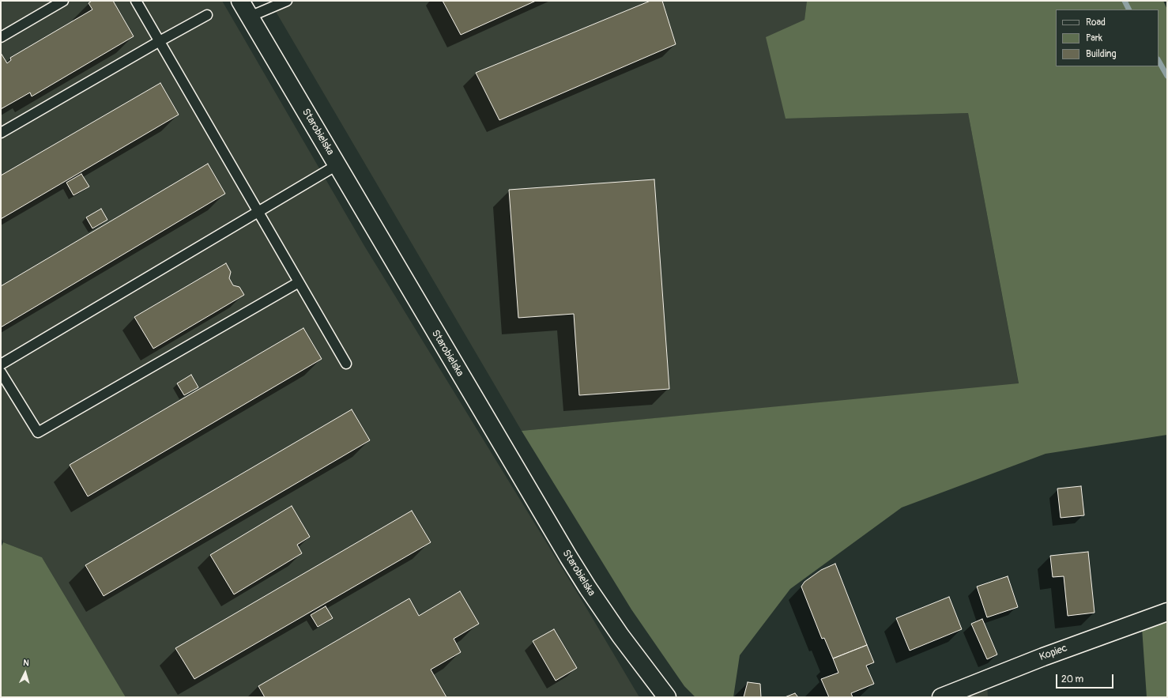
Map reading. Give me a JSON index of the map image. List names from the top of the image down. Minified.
{"streets":{"street":["Starobielska","Kopiec"]},"legend":["Road","Park","Building"],"scale_bar":"20 m","north":"top"}
